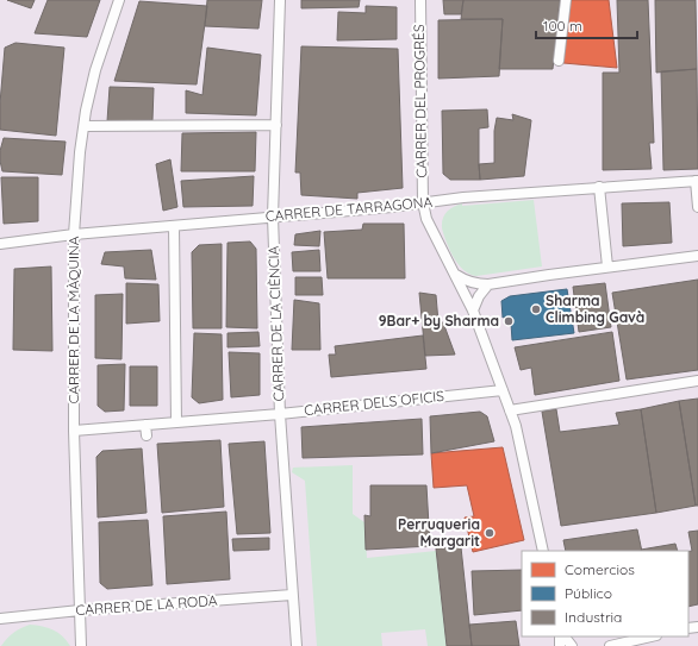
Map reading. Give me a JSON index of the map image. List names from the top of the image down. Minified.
{"streets":{"street":["CARRER DEL PROGRÉS","CARRER DE TARRAGONA","CARRER DE LA MÀQUINA","CARRER DE LA CIÈNCIA","CARRER DELS OFICIS","CARRER DE LA RODA"]},"crossings":[["CARRER DEL PROGRÉS","CARRER DE TARRAGONA"],["CARRER DEL PROGRÉS","CARRER DELS OFICIS"],["CARRER DE TARRAGONA","CARRER DE LA MÀQUINA"],["CARRER DE TARRAGONA","CARRER DE LA CIÈNCIA"],["CARRER DE LA MÀQUINA","CARRER DELS OFICIS"],["CARRER DE LA MÀQUINA","CARRER DE LA RODA"],["CARRER DE LA CIÈNCIA","CARRER DELS OFICIS"],["CARRER DE LA CIÈNCIA","CARRER DE LA RODA"]],"places":["Sharma Climbing Gavà","9Bar+ by Sharma","Perruqueria Margarit"],"legend":["Comercios","Público","Industria"],"scale_bar":"100 m"}
